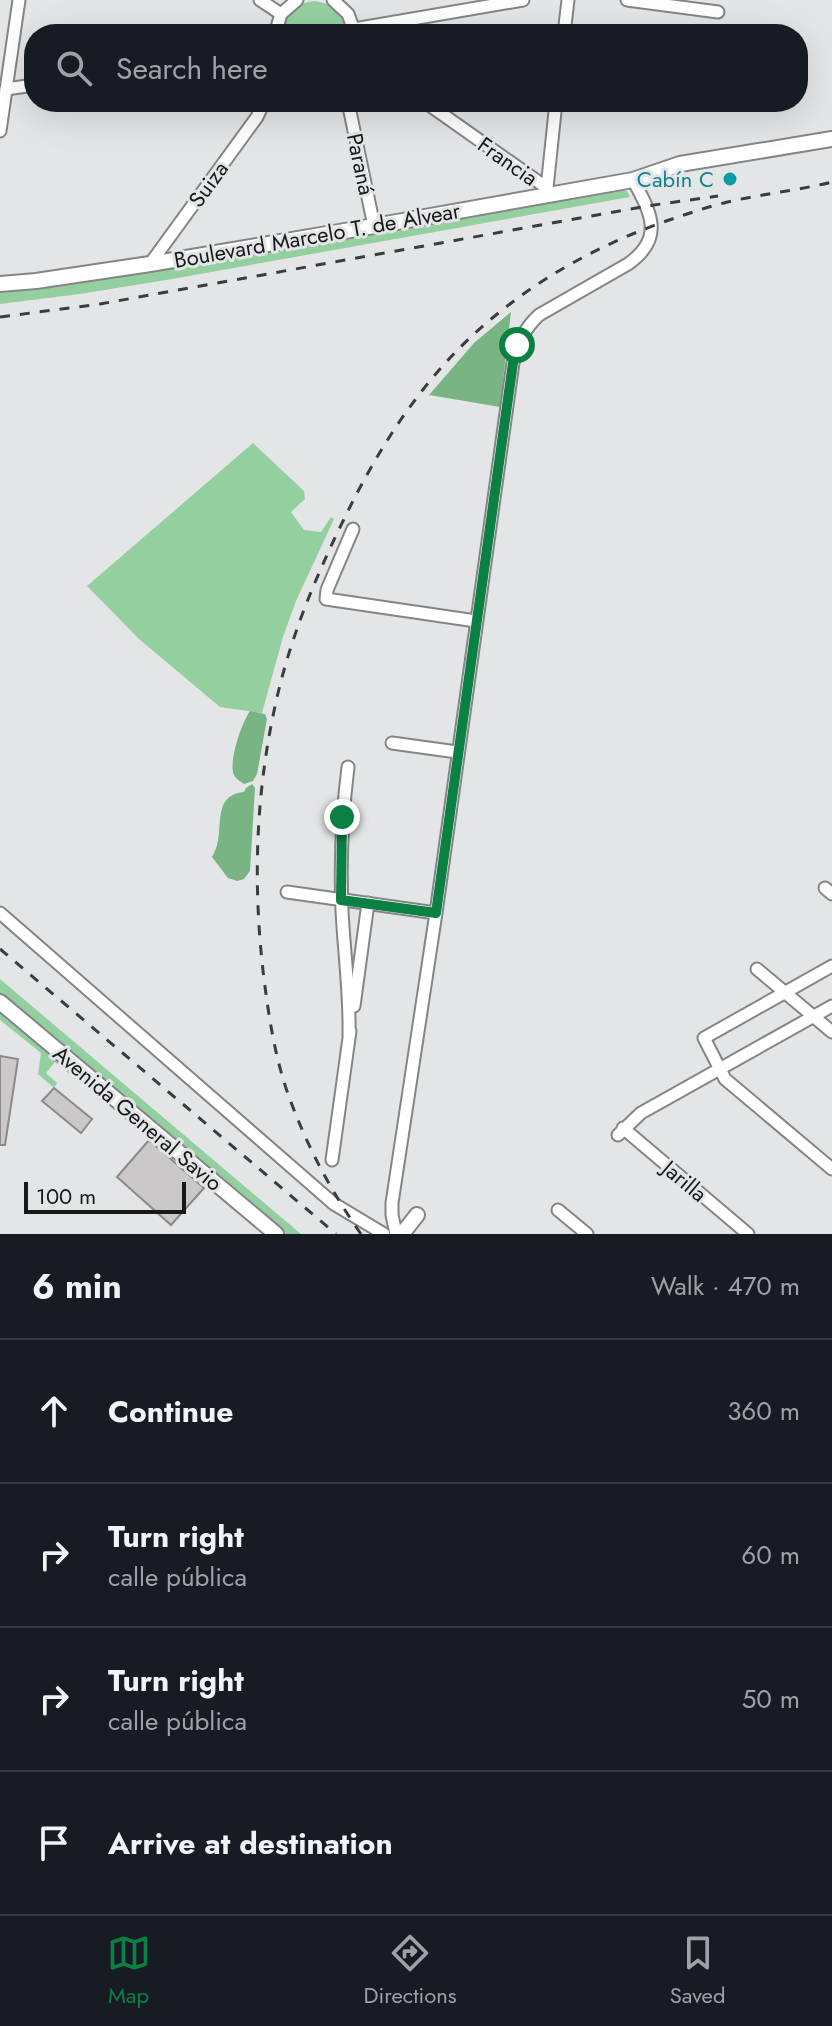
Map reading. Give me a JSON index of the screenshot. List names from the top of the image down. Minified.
{"streets":{"main road":["Boulevard Marcelo T. de Alvear","Avenida General Savio"],"street":["Francia","Paraná","Suiza","Jarilla"]},"crossings":[["Francia","Boulevard Marcelo T. de Alvear"],["Paraná","Boulevard Marcelo T. de Alvear"],["Suiza","Boulevard Marcelo T. de Alvear"]],"places":["Cabín C"],"scale_bar":"100 m","page":{"search":"Search here","scale":"100 m","heading":["6 min","Walk · 470 m"],"list":[["Continue","360 m"],["Turn right","calle pública","60 m"],["Turn right","calle pública","50 m"],"Arrive at destination"],"nav":["Map","Directions","Saved"]}}
